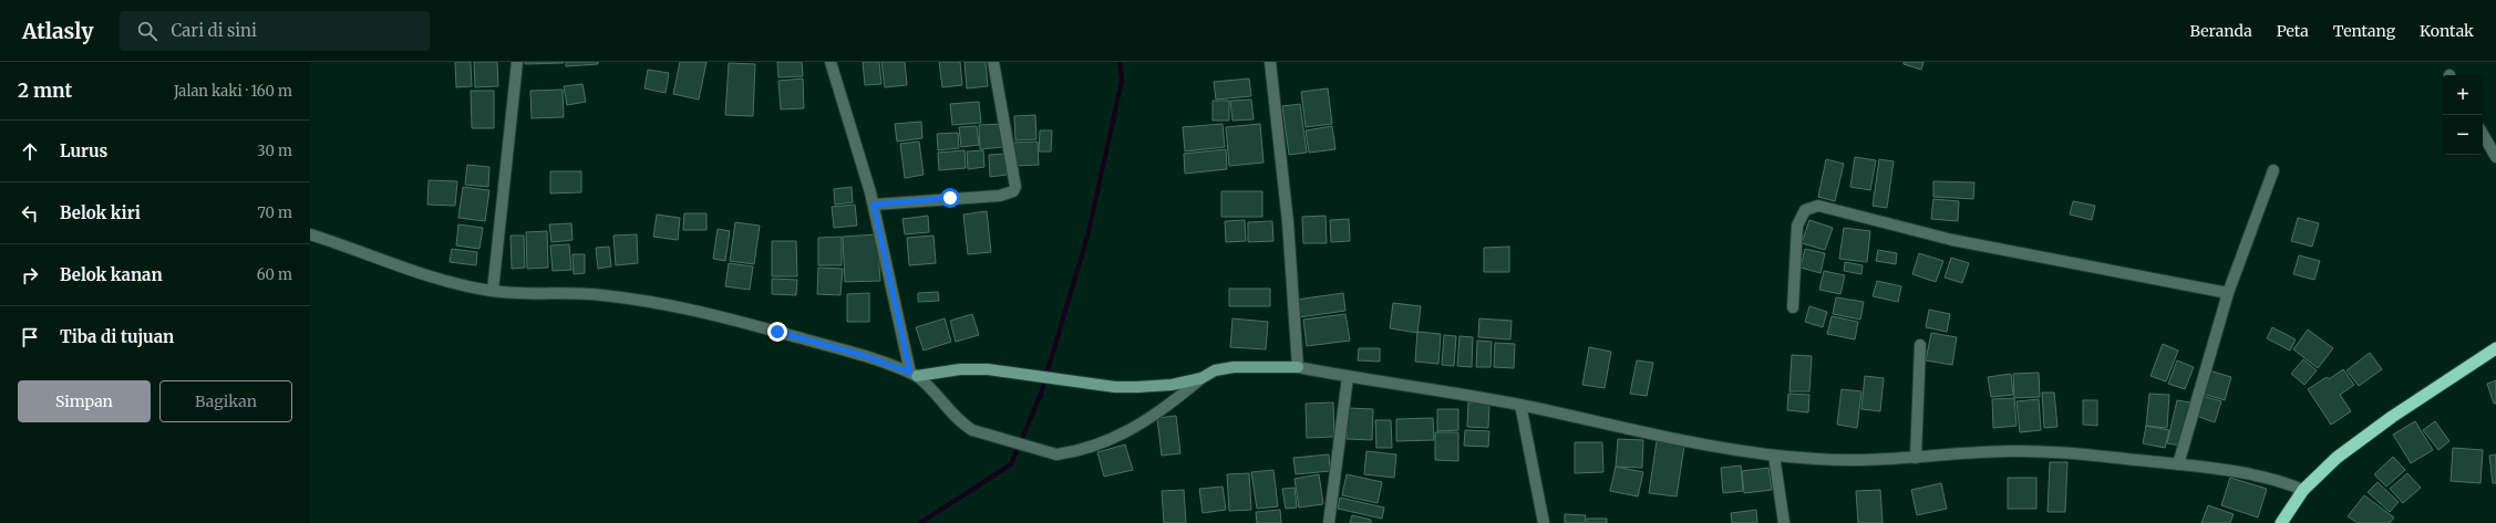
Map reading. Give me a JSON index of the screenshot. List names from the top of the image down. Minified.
{"page":{"header":"Atlasly","search":"Cari di sini","nav":["Beranda","Peta","Tentang","Kontak"],"heading":["2 mnt","Jalan kaki · 160 m"],"map_buttons":["+","−"],"list":[["Lurus","30 m"],["Belok kiri","70 m"],["Belok kanan","60 m"],"Tiba di tujuan"],"buttons":["Simpan","Bagikan"]}}
